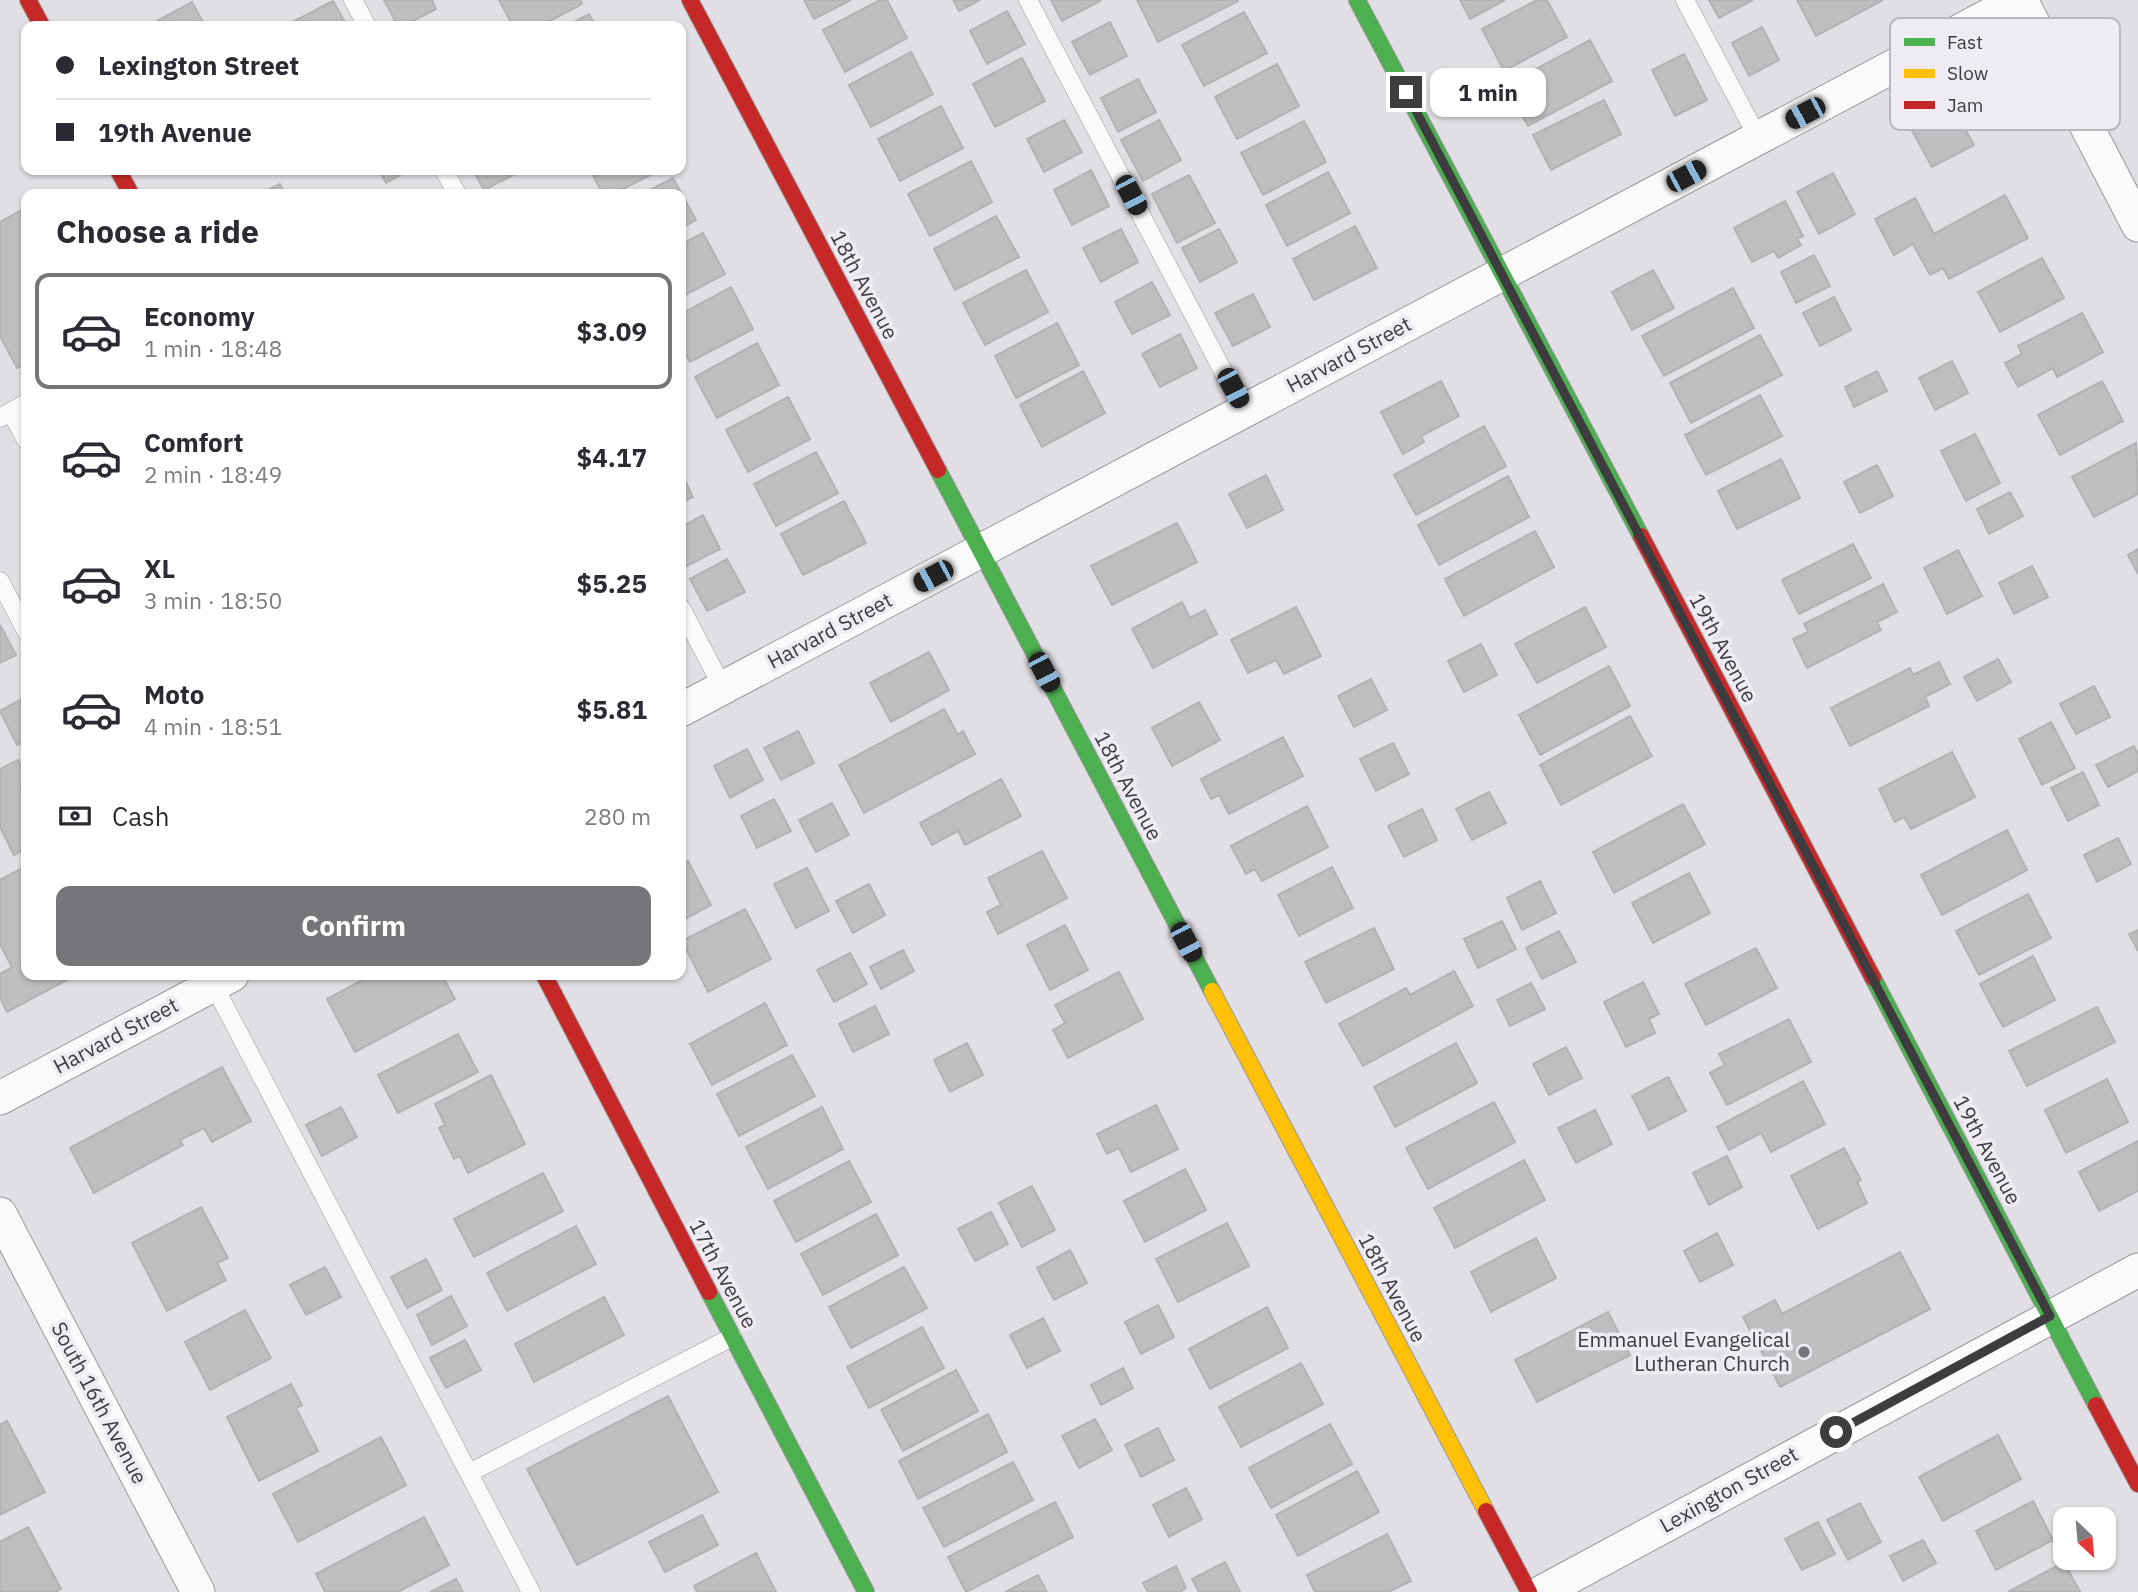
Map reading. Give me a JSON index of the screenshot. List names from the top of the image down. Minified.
{"streets":{"street":["18th Avenue","Harvard Street","19th Avenue","17th Avenue","South 16th Avenue","Lexington Street"]},"crossings":[["18th Avenue","Harvard Street"],["Harvard Street","19th Avenue"],["19th Avenue","Lexington Street"]],"places":["Emmanuel Evangelical Lutheran Church"],"legend":["Fast","Slow","Jam"],"north":"bottom right","page":{"banner":["Lexington Street","19th Avenue"],"bubble":"1 min","heading":"Choose a ride","list":[{"name":"Economy","note":"1 min · 18:48","value":"$3.09"},{"name":"Comfort","note":"2 min · 18:49","value":"$4.17"},{"name":"XL","note":"3 min · 18:50","value":"$5.25"},{"name":"Moto","note":"4 min · 18:51","value":"$5.81"}],"pay":["Cash","280 m"],"buttons":"Confirm"}}
